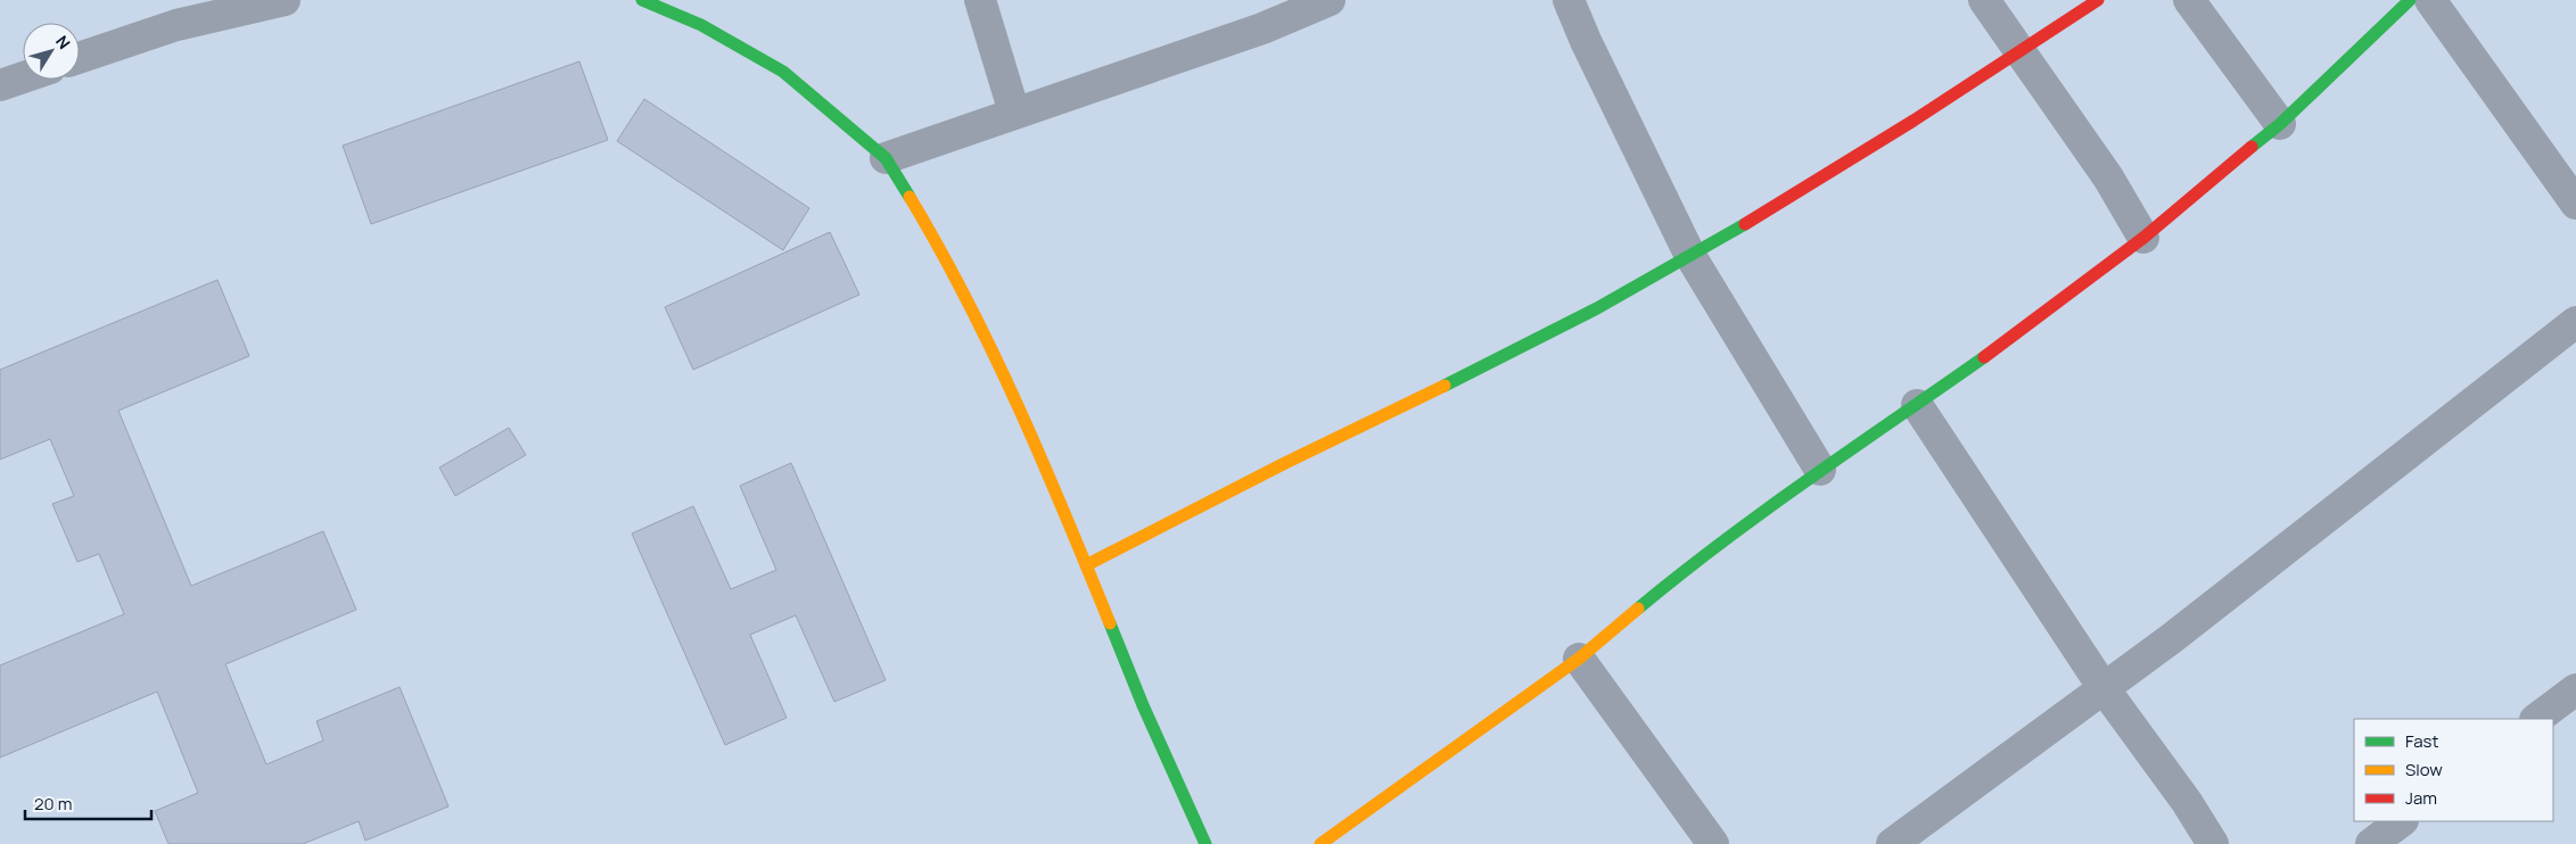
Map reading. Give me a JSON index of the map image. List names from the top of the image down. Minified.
{"legend":["Fast","Slow","Jam"],"scale_bar":"20 m","north":"top right"}
